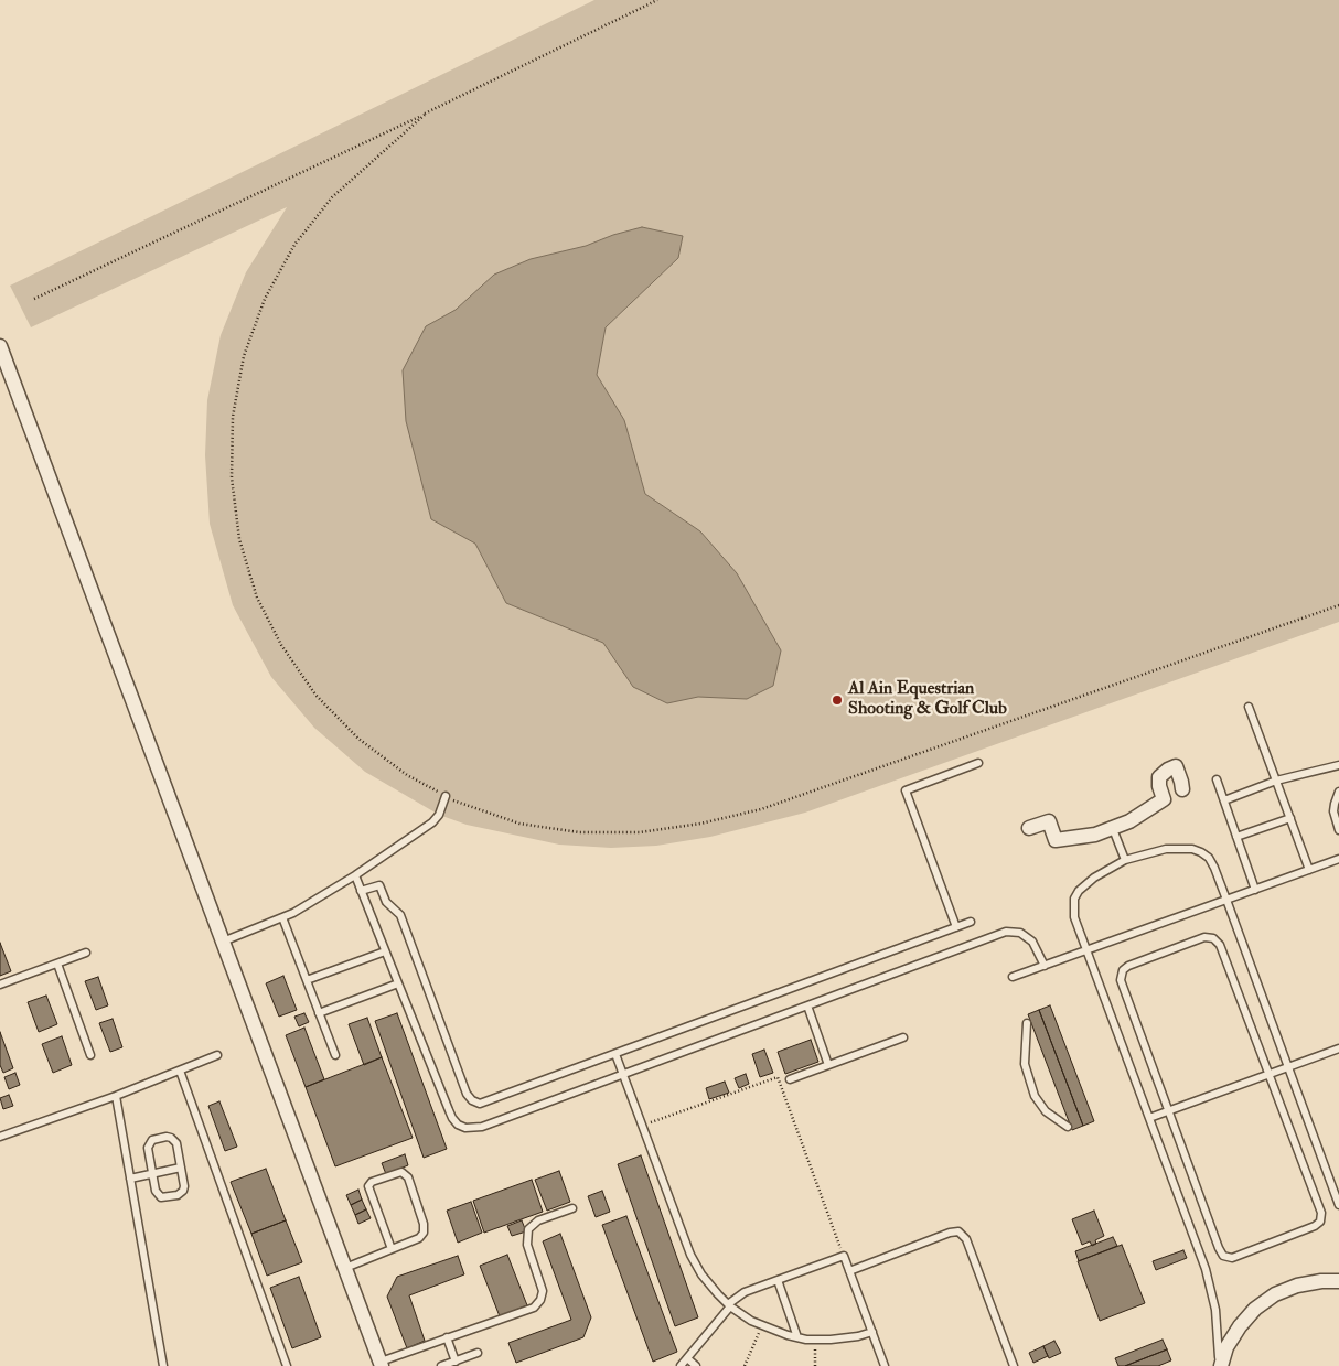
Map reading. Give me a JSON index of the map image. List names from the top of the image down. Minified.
{"places":["Al Ain Equestrian Shooting & Golf Club"]}
